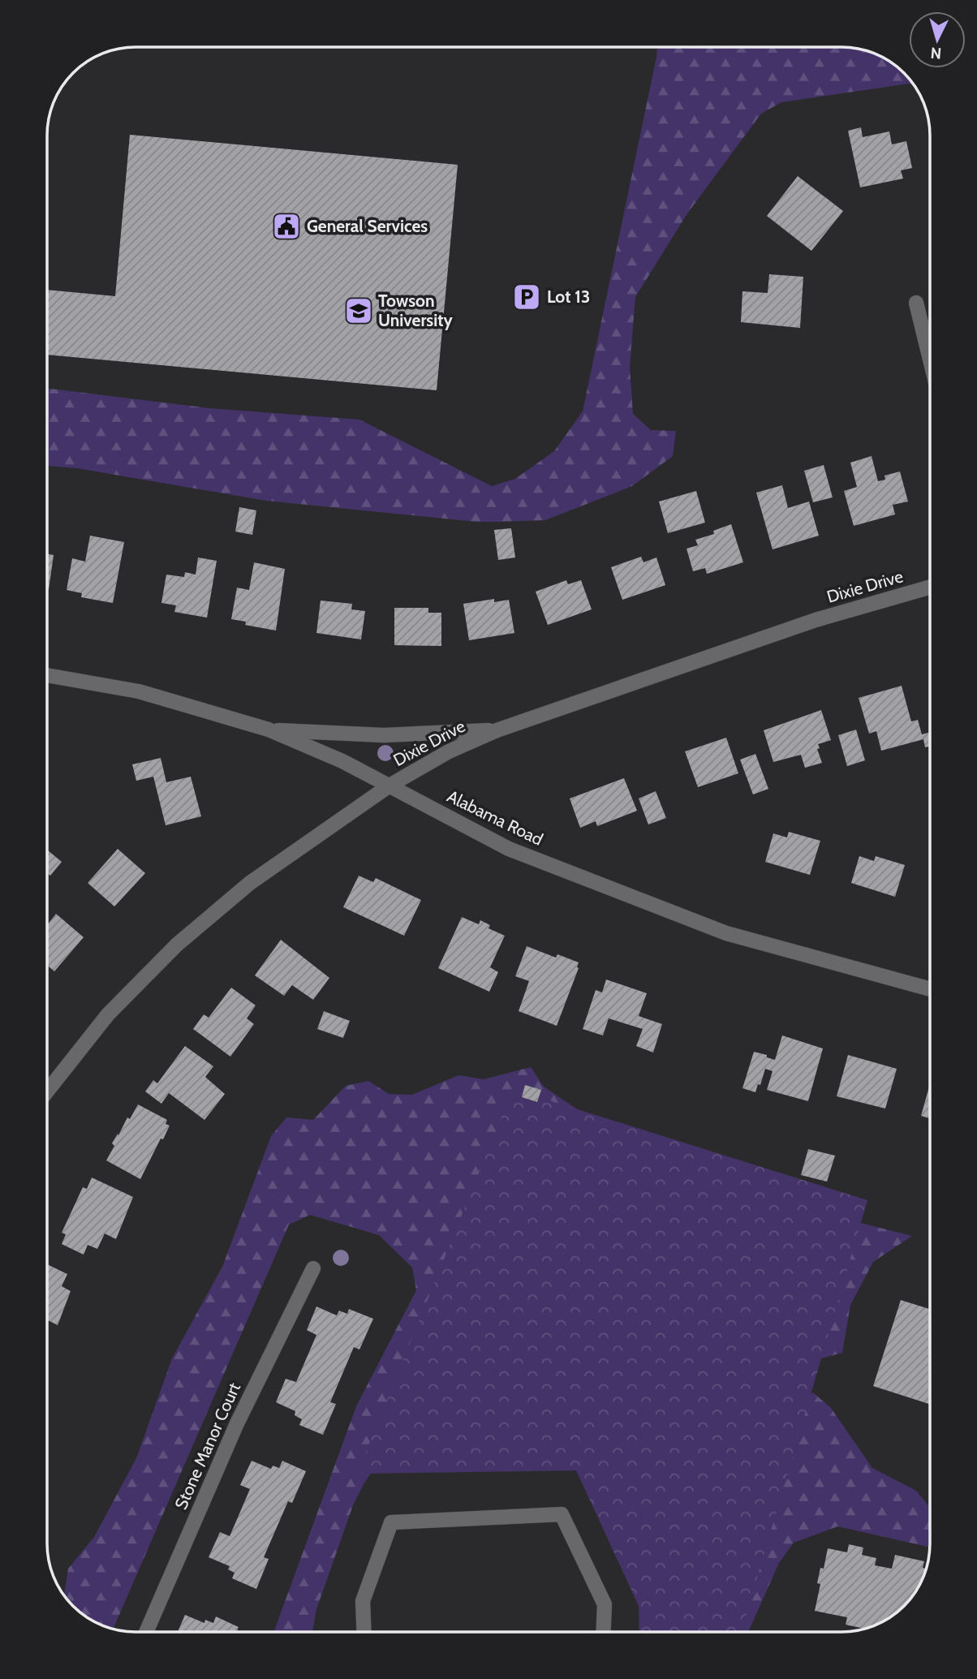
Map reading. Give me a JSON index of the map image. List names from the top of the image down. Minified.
{"streets":{"street":["Dixie Drive","Alabama Road","Stone Manor Court"]},"crossings":[["Dixie Drive","Alabama Road"]],"places":{"public building":["General Services"],"parking":["Lot 13"],"school or university":["Towson University"]},"north":"bottom"}
